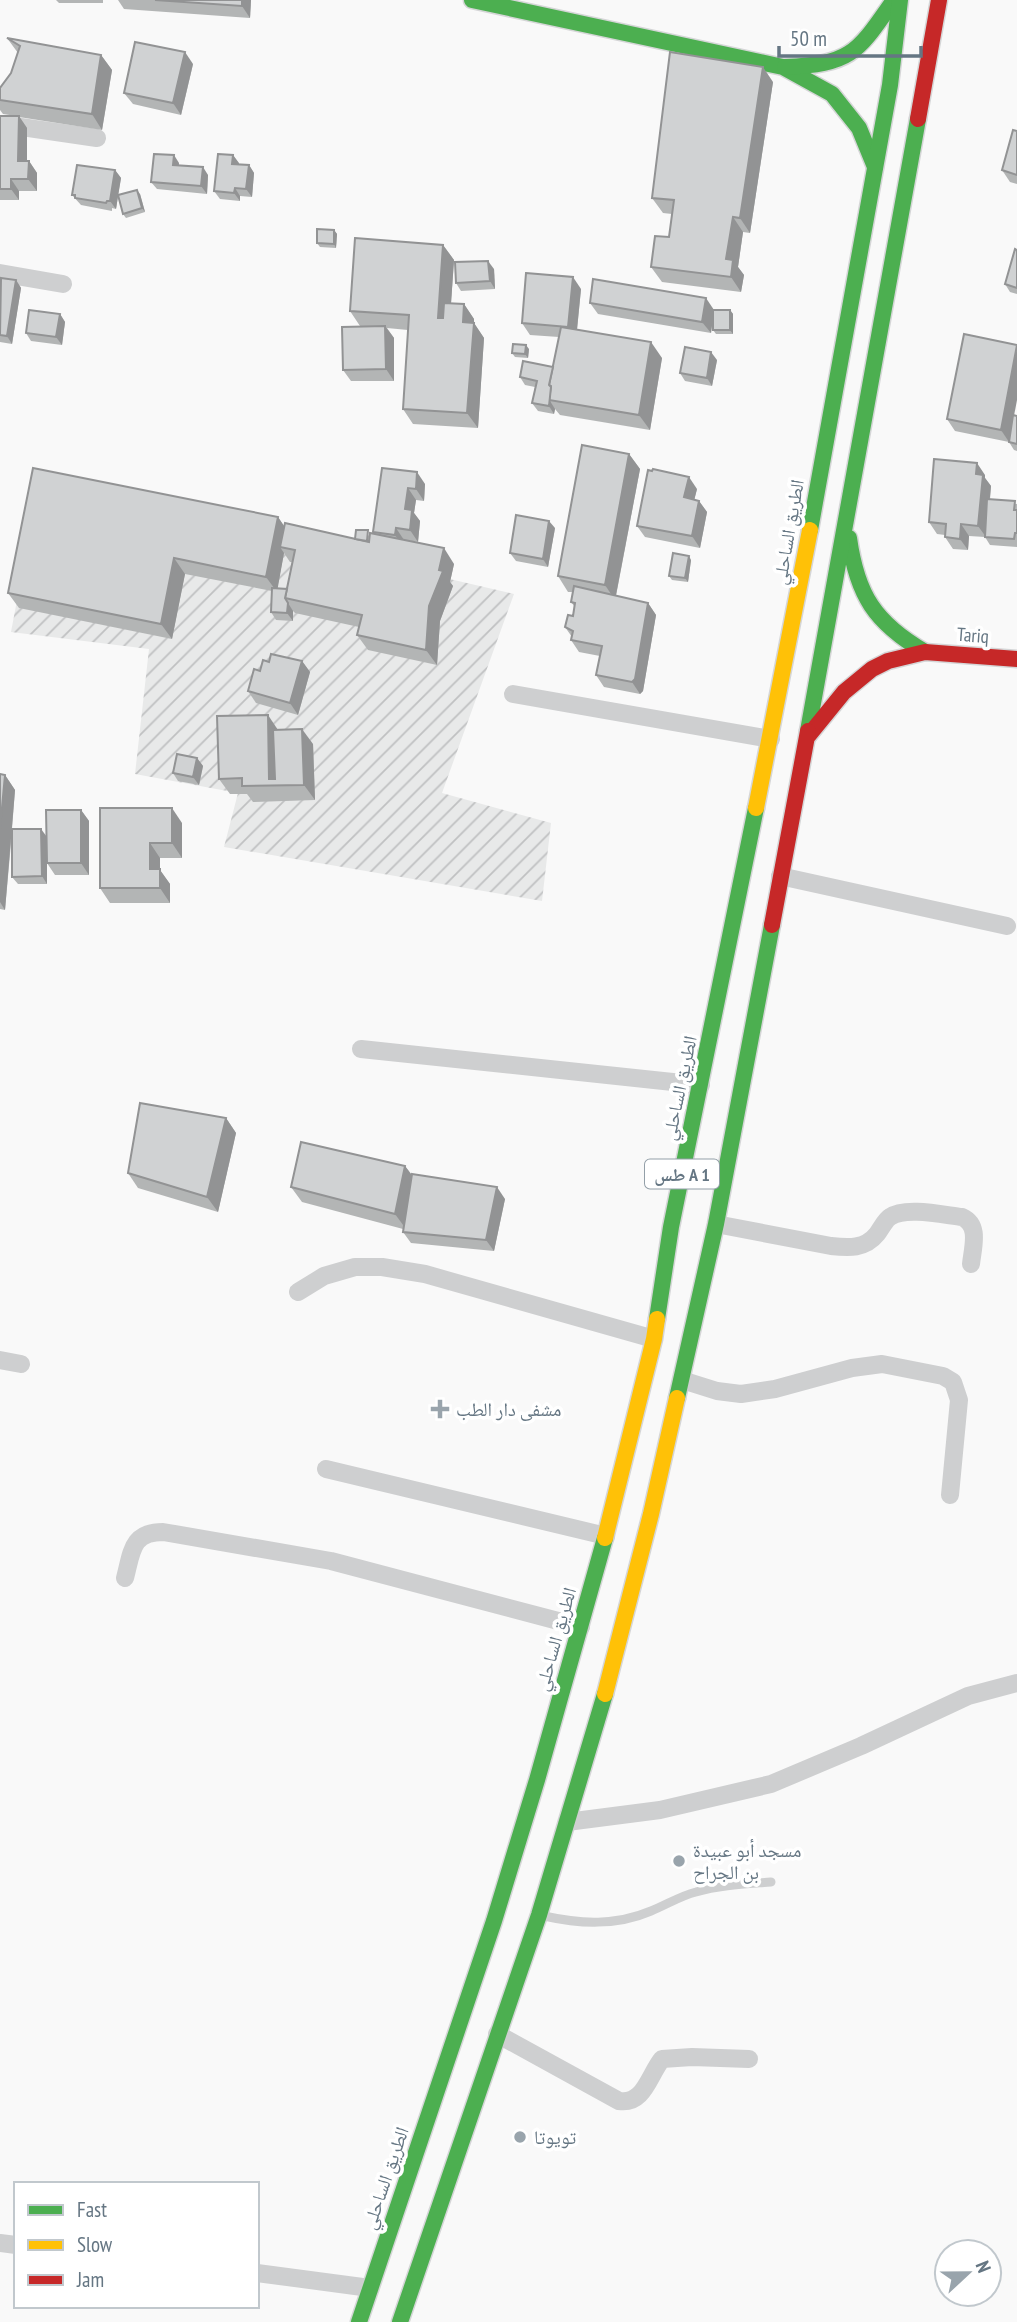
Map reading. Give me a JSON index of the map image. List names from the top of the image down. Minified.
{"streets":{"main road":["الطريق الساحلي","Tariq","طس A 1"]},"places":{"health":["مشفى دار الطب"],"other":["مسجد أبو عبيدة بن الجراح","تويوتا"]},"legend":["Fast","Slow","Jam"],"scale_bar":"50 m","north":"right"}
